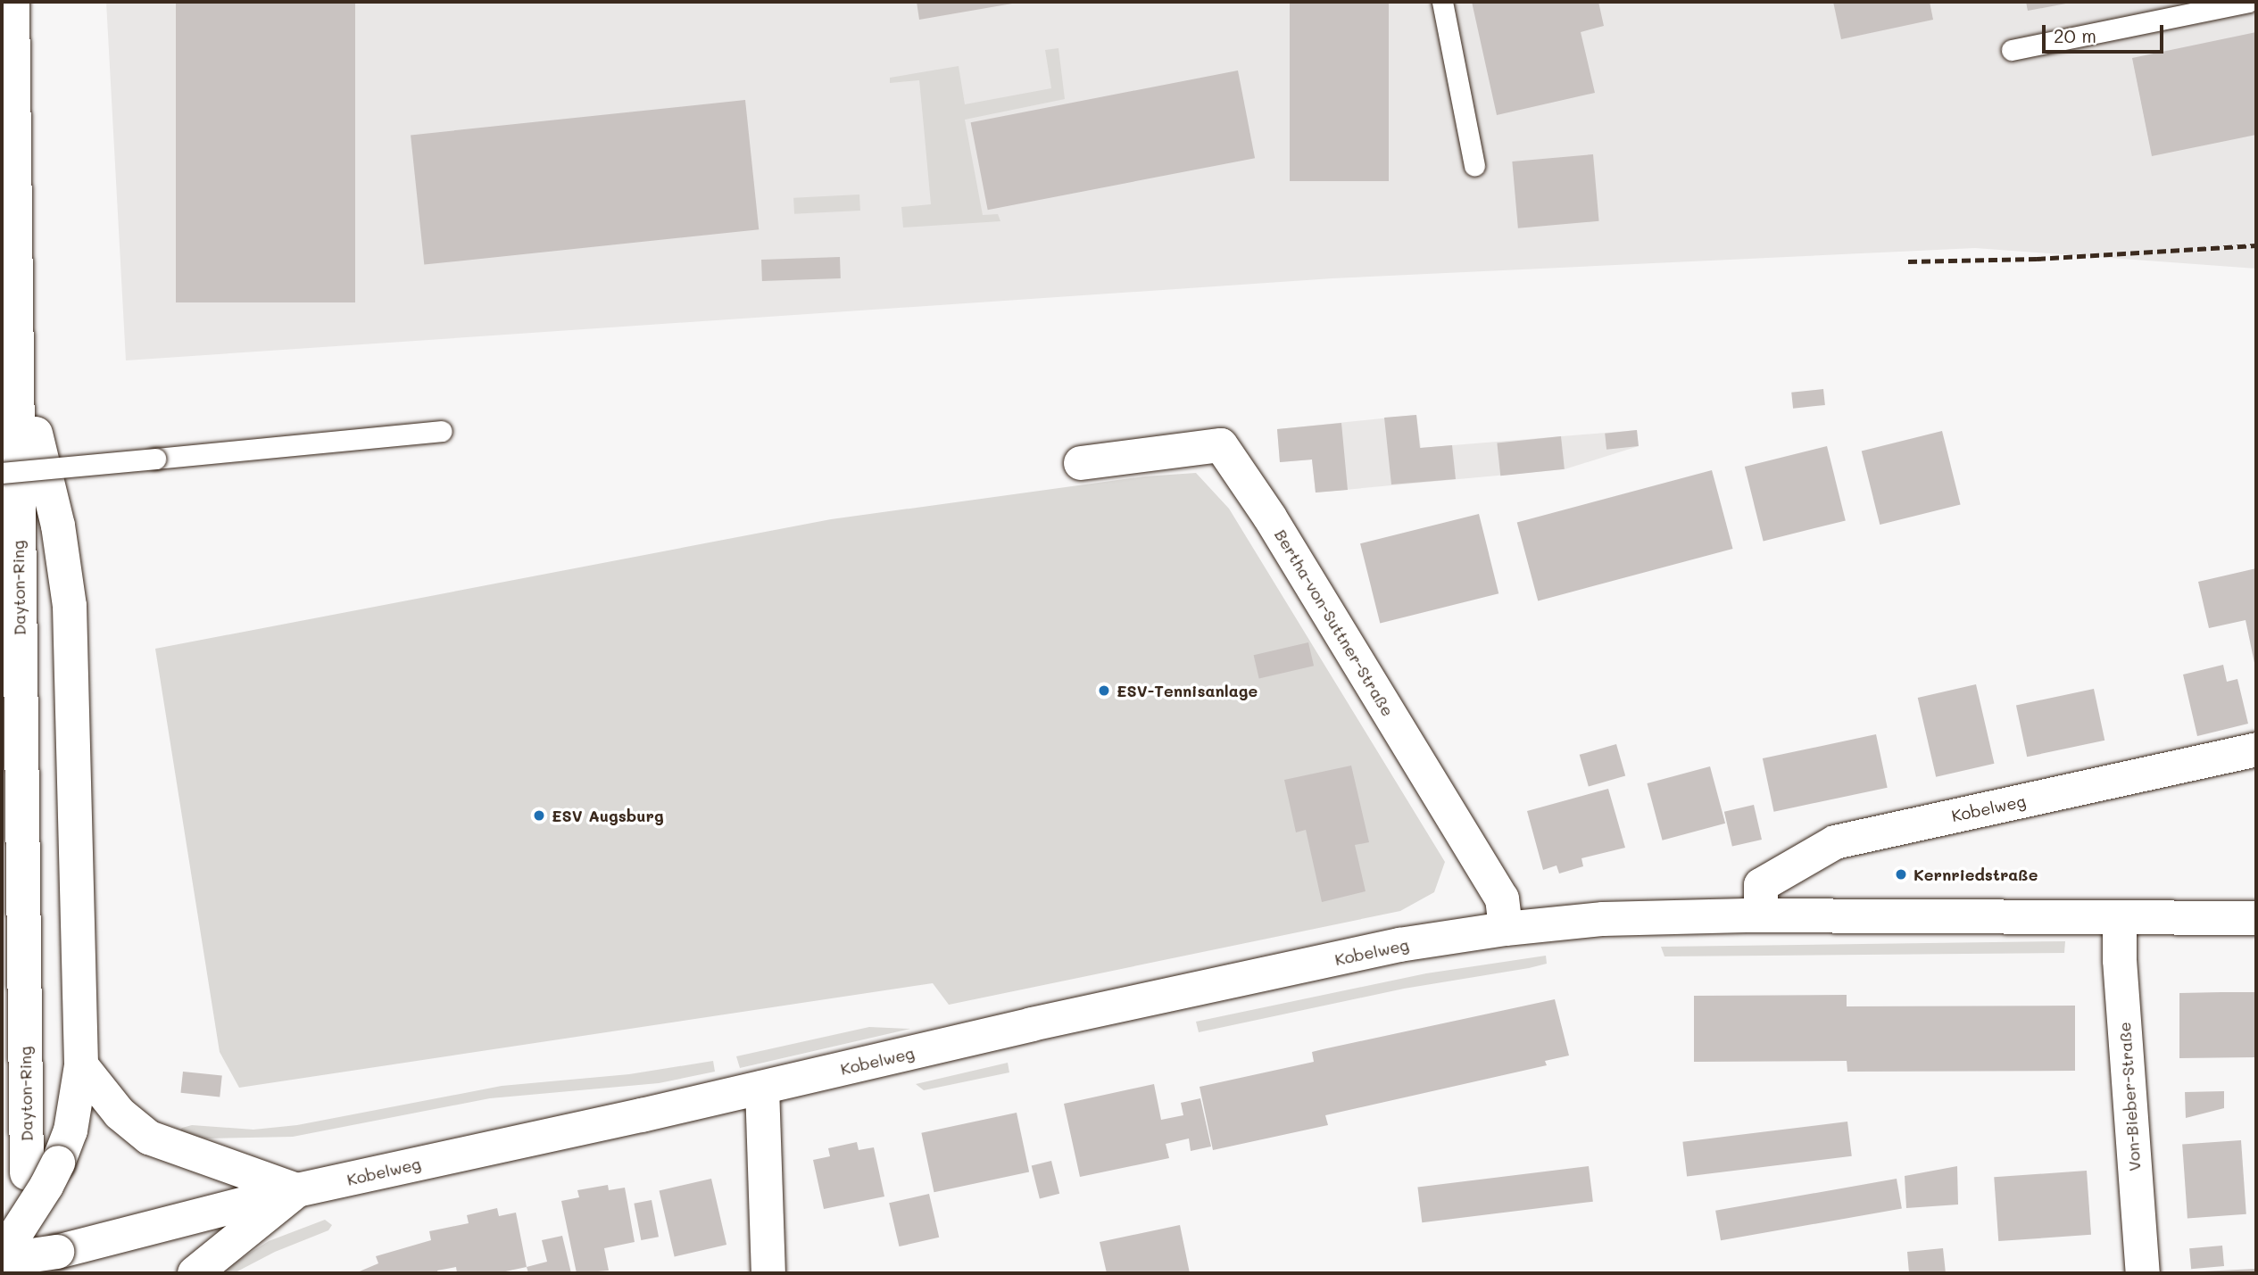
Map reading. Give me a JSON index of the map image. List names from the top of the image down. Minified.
{"streets":{"main road":["Dayton-Ring","Bertha-von-Suttner-Straße","Kobelweg","Von-Bieber-Straße"]},"crossings":[["Bertha-von-Suttner-Straße","Kobelweg"],["Kobelweg","Von-Bieber-Straße"]],"places":["ESV-Tennisanlage","ESV Augsburg","Kernriedstraße"],"scale_bar":"20 m"}
